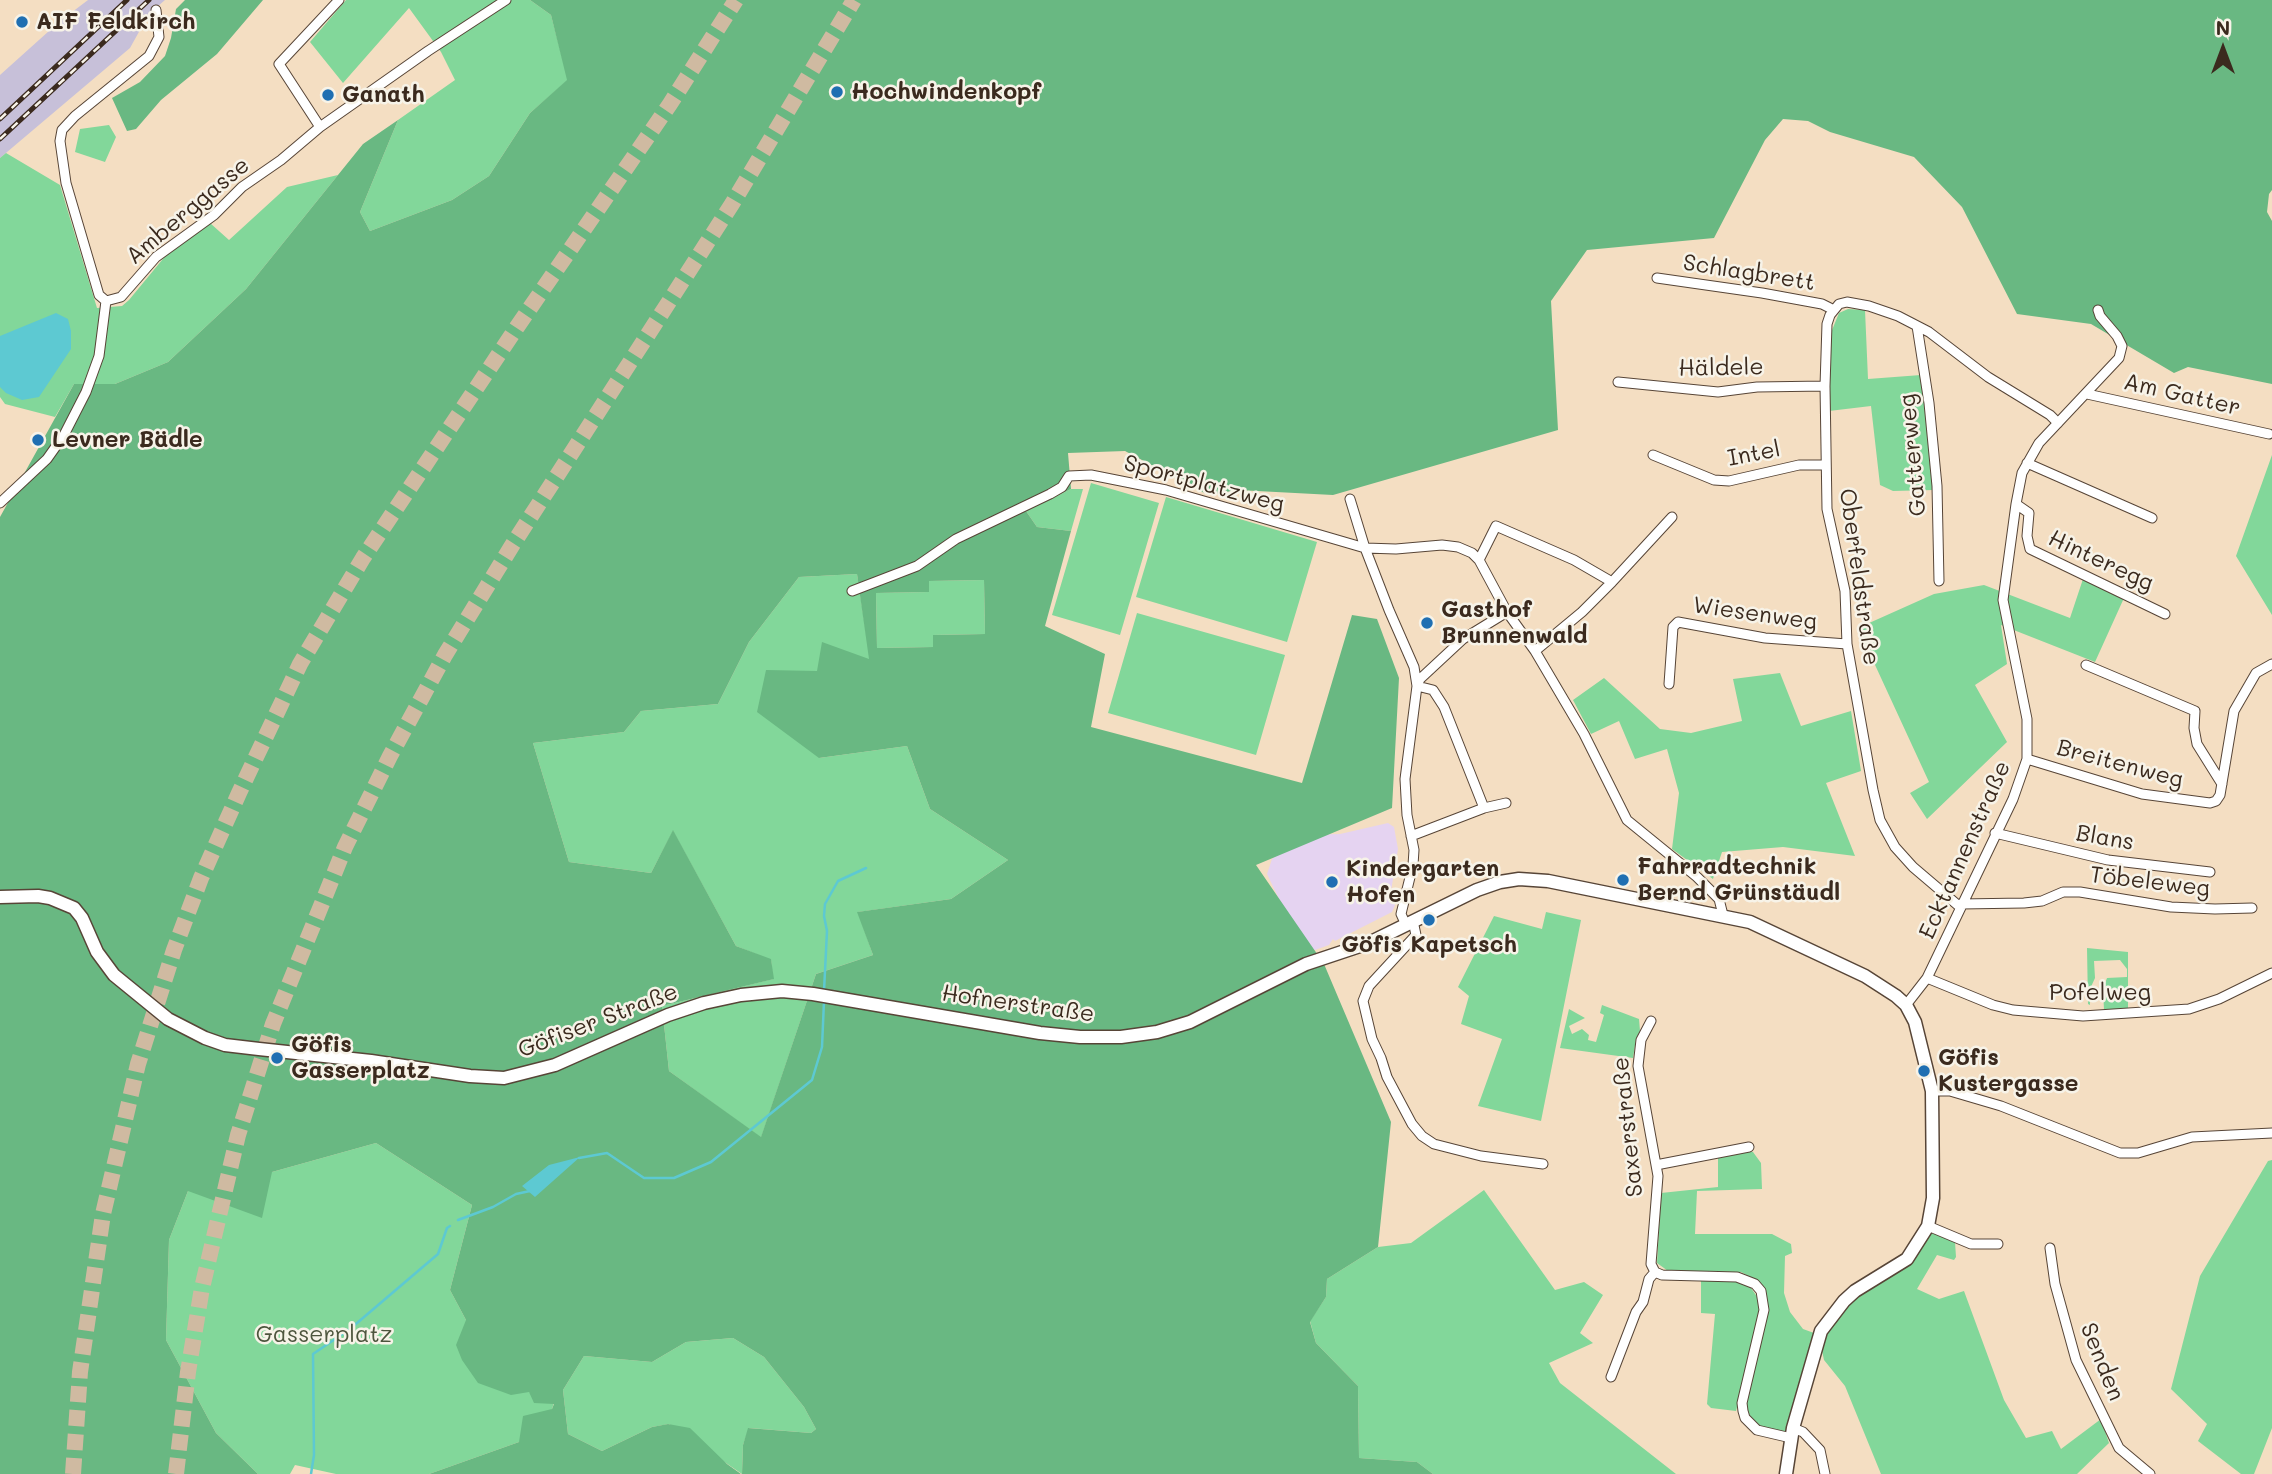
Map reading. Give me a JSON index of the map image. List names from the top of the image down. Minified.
{"streets":{"main road":["Hofnerstraße","Göfiser Straße"],"street":["Amberggasse","Schlagbrett","Häldele","Am Gatter","Intel","Gatterweg","Sportplatzweg","Hinteregg","Oberfeldstraße","Wiesenweg","Breitenweg","Blans","Ecktannenstraße","Töbeleweg","Pofelweg","Saxerstraße","Senden"]},"crossings":[["Schlagbrett","Oberfeldstraße"],["Häldele","Oberfeldstraße"],["Am Gatter","Ecktannenstraße"],["Intel","Oberfeldstraße"],["Hinteregg","Ecktannenstraße"],["Oberfeldstraße","Wiesenweg"],["Oberfeldstraße","Ecktannenstraße"],["Oberfeldstraße","Töbeleweg"],["Breitenweg","Ecktannenstraße"],["Blans","Ecktannenstraße"],["Ecktannenstraße","Töbeleweg"],["Ecktannenstraße","Pofelweg"],["Ecktannenstraße","Hofnerstraße"],["Hofnerstraße","Göfiser Straße"]],"parks":["Gasserplatz"],"places":["AIF Feldkirch","Hochwindenkopf","Ganath","Levner Bädle","Gasthof Brunnenwald","Fahrradtechnik Bernd Grünstäudl","Kindergarten Hofen","Göfis Kapetsch","Göfis Gasserplatz","Göfis Kustergasse"],"north":"top"}
